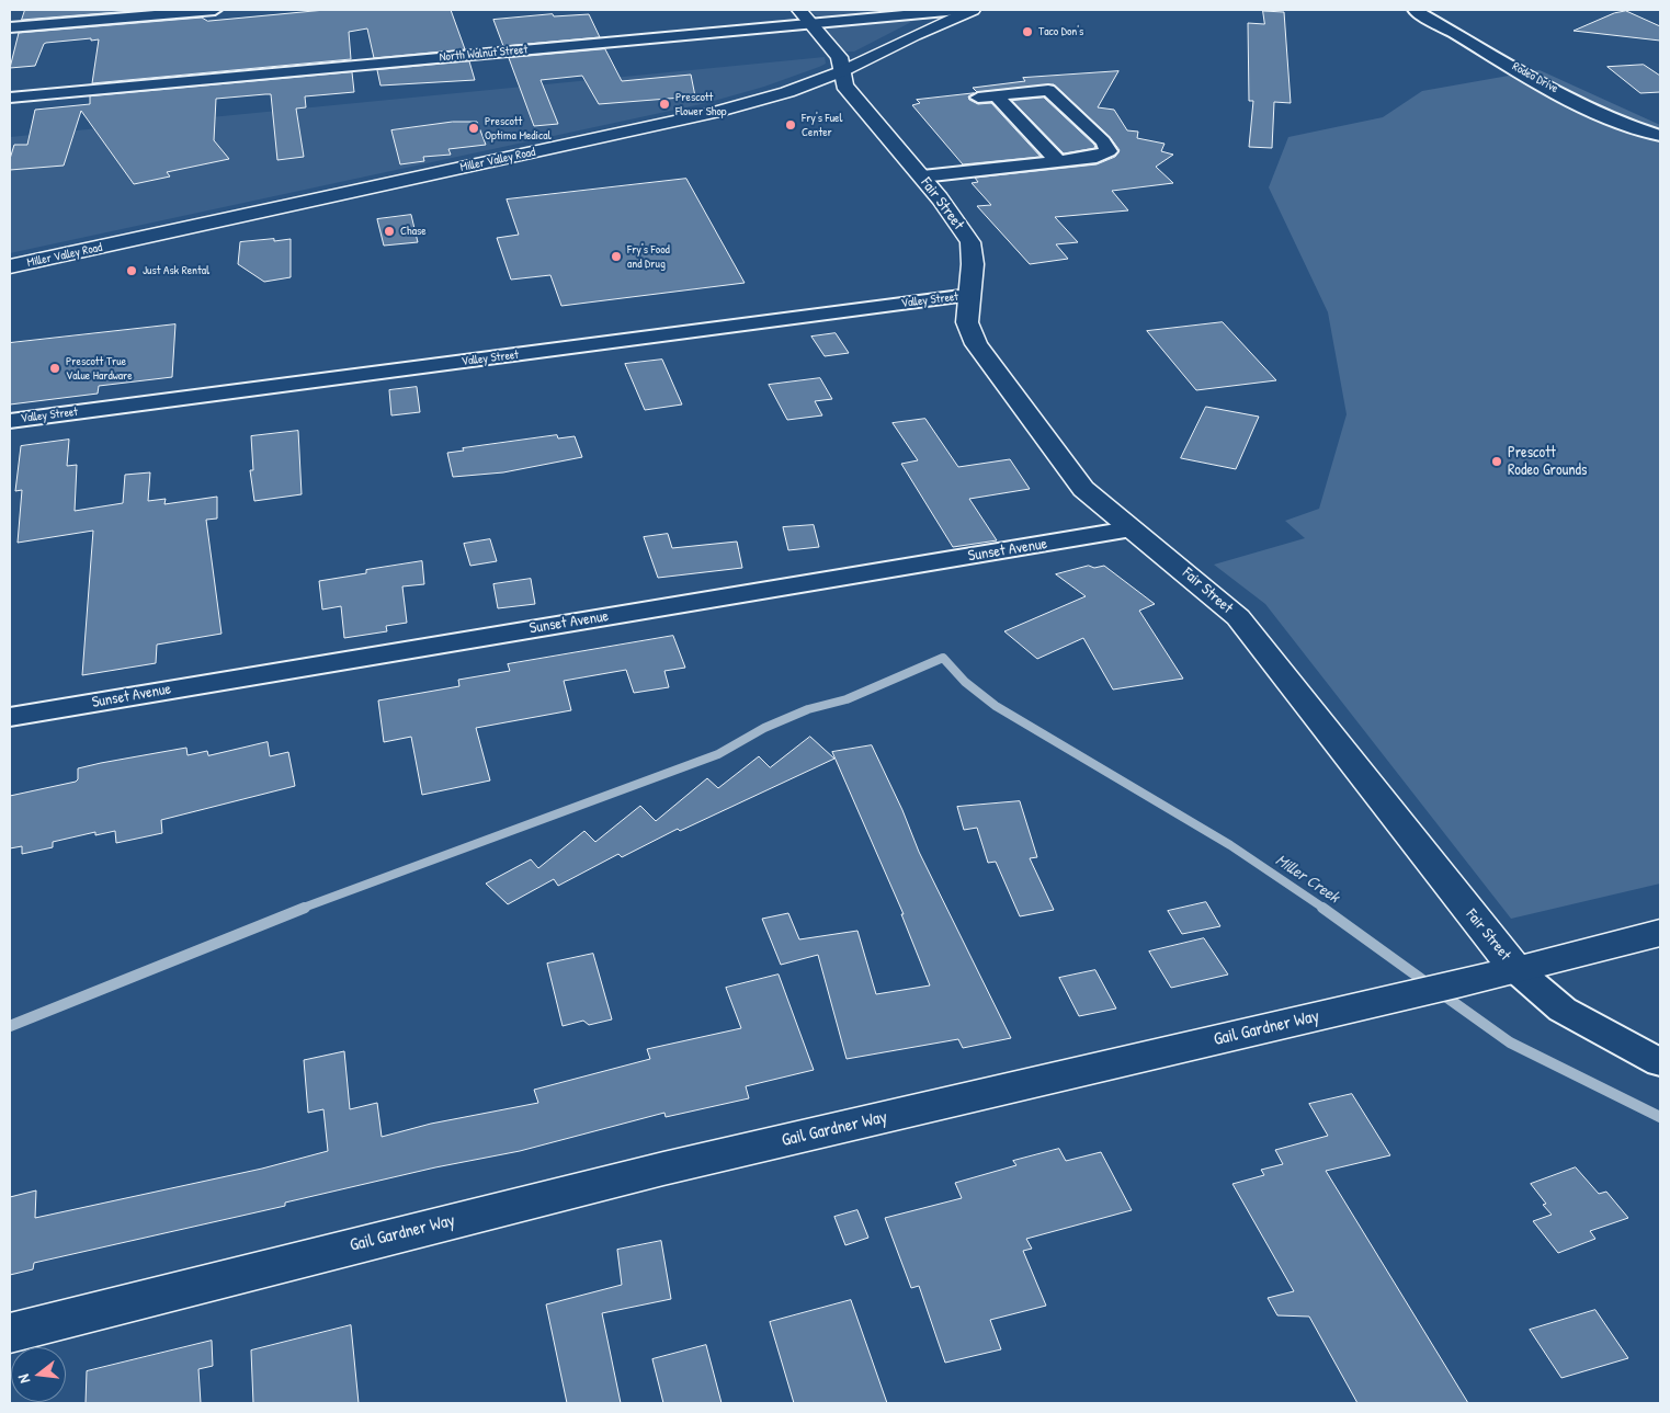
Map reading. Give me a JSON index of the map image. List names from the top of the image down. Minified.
{"streets":{"street":["North Walnut Street","Rodeo Drive","Miller Valley Road","Fair Street","Valley Street","Sunset Avenue","Gail Gardner Way"]},"crossings":[["North Walnut Street","Fair Street"],["Miller Valley Road","Fair Street"],["Fair Street","Valley Street"],["Fair Street","Sunset Avenue"],["Fair Street","Gail Gardner Way"]],"water":["Miller Creek"],"places":["Taco Don's","Prescott Flower Shop","Fry's Fuel Center","Prescott Optima Medical","Chase","Fry's Food and Drug","Just Ask Rental","Prescott True Value Hardware","Prescott Rodeo Grounds"],"north":"left"}
